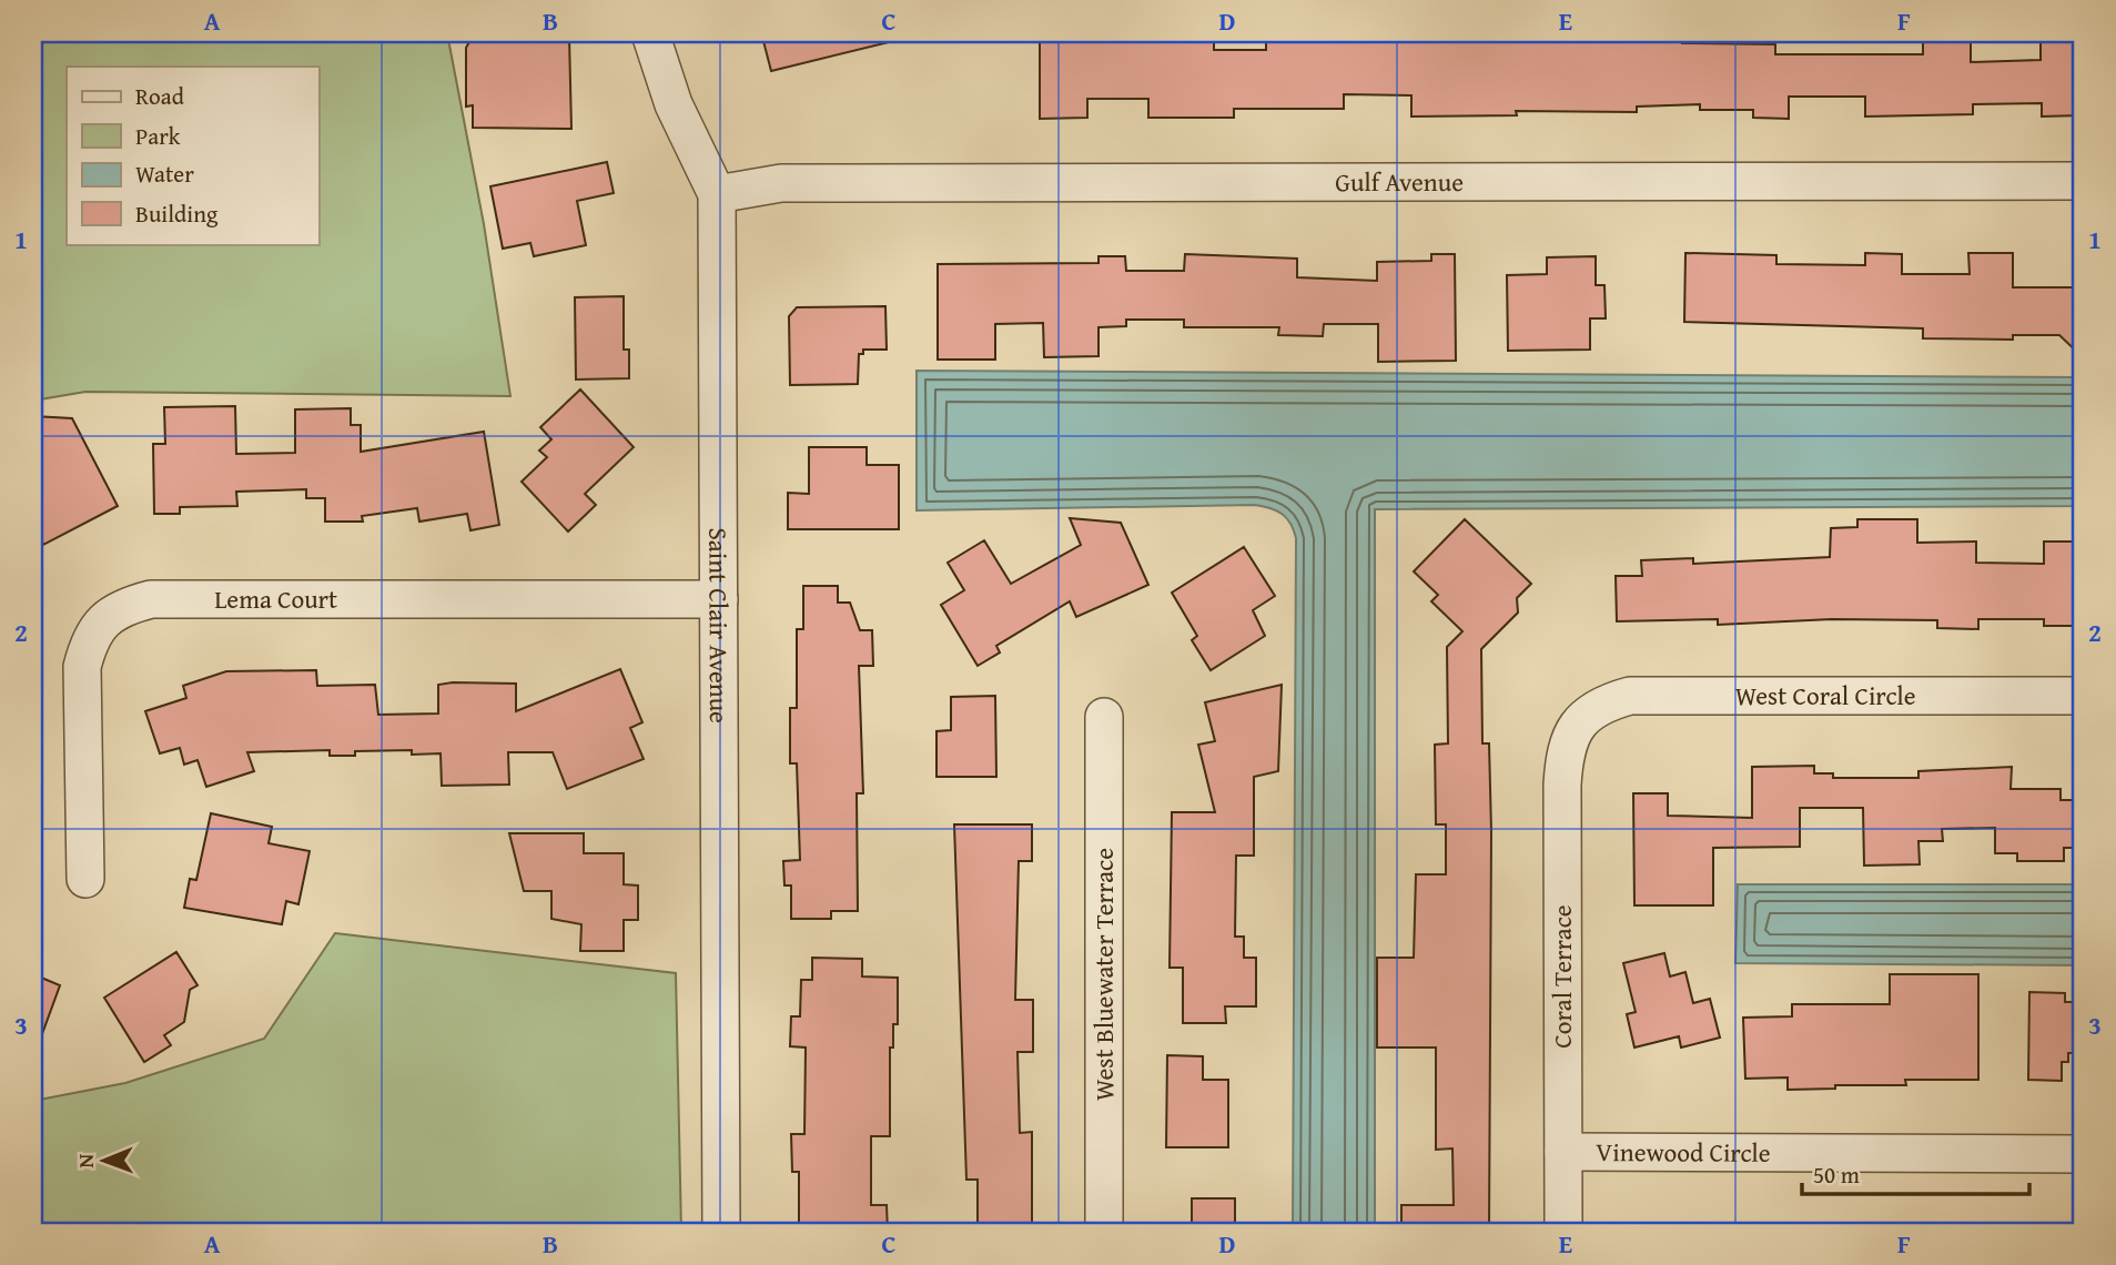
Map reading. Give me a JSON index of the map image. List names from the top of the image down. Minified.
{"streets":{"street":["Gulf Avenue","Lema Court","Saint Clair Avenue","West Coral Circle","West Bluewater Terrace","Coral Terrace","Vinewood Circle"]},"crossings":[["Gulf Avenue","Saint Clair Avenue"],["Lema Court","Saint Clair Avenue"],["West Coral Circle","Coral Terrace"],["Coral Terrace","Vinewood Circle"]],"legend":["Road","Park","Water","Building"],"scale_bar":"50 m","north":"left","grid":{"columns":["A","B","C","D","E","F"],"rows":["1","2","3"]}}
